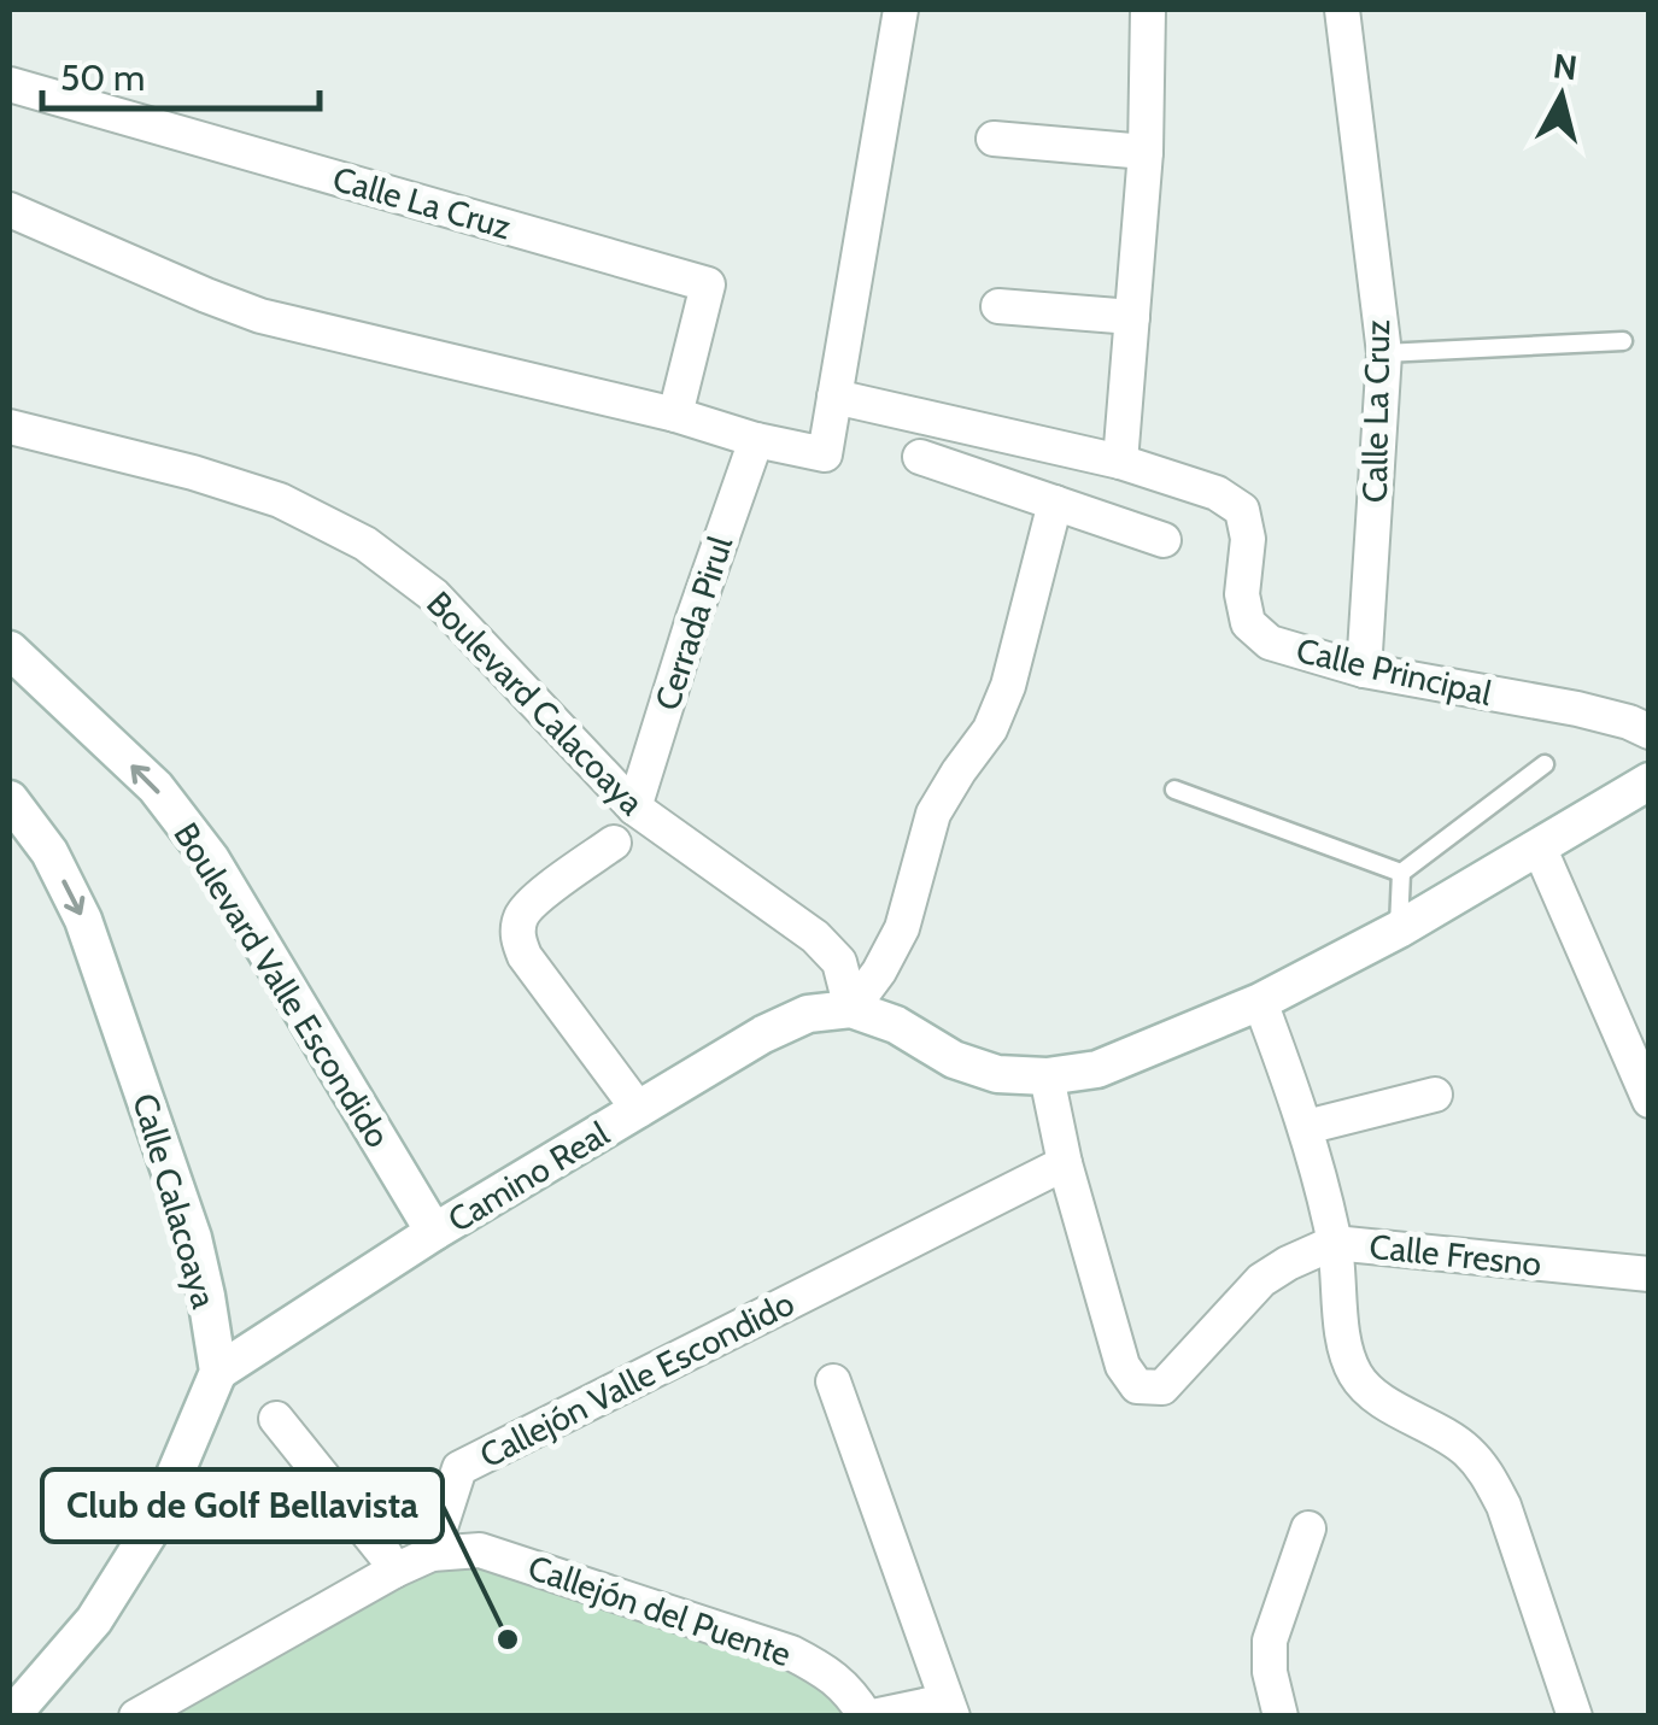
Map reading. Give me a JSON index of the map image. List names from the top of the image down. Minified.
{"streets":{"street":["Calle La Cruz","Cerrada Pirul","Calle Principal","Boulevard Calacoaya","Boulevard Valle Escondido","Camino Real","Calle Calacoaya","Calle Fresno","Callejón Valle Escondido","Callejón del Puente"]},"crossings":[["Calle La Cruz","Calle Principal"],["Cerrada Pirul","Boulevard Calacoaya"],["Boulevard Calacoaya","Camino Real"],["Boulevard Valle Escondido","Camino Real"],["Camino Real","Calle Calacoaya"],["Calle Fresno","Callejón Valle Escondido"],["Callejón Valle Escondido","Callejón del Puente"]],"one_way":["Boulevard Valle Escondido","Calle Calacoaya"],"places":["Club de Golf Bellavista"],"scale_bar":"50 m","north":"top"}
